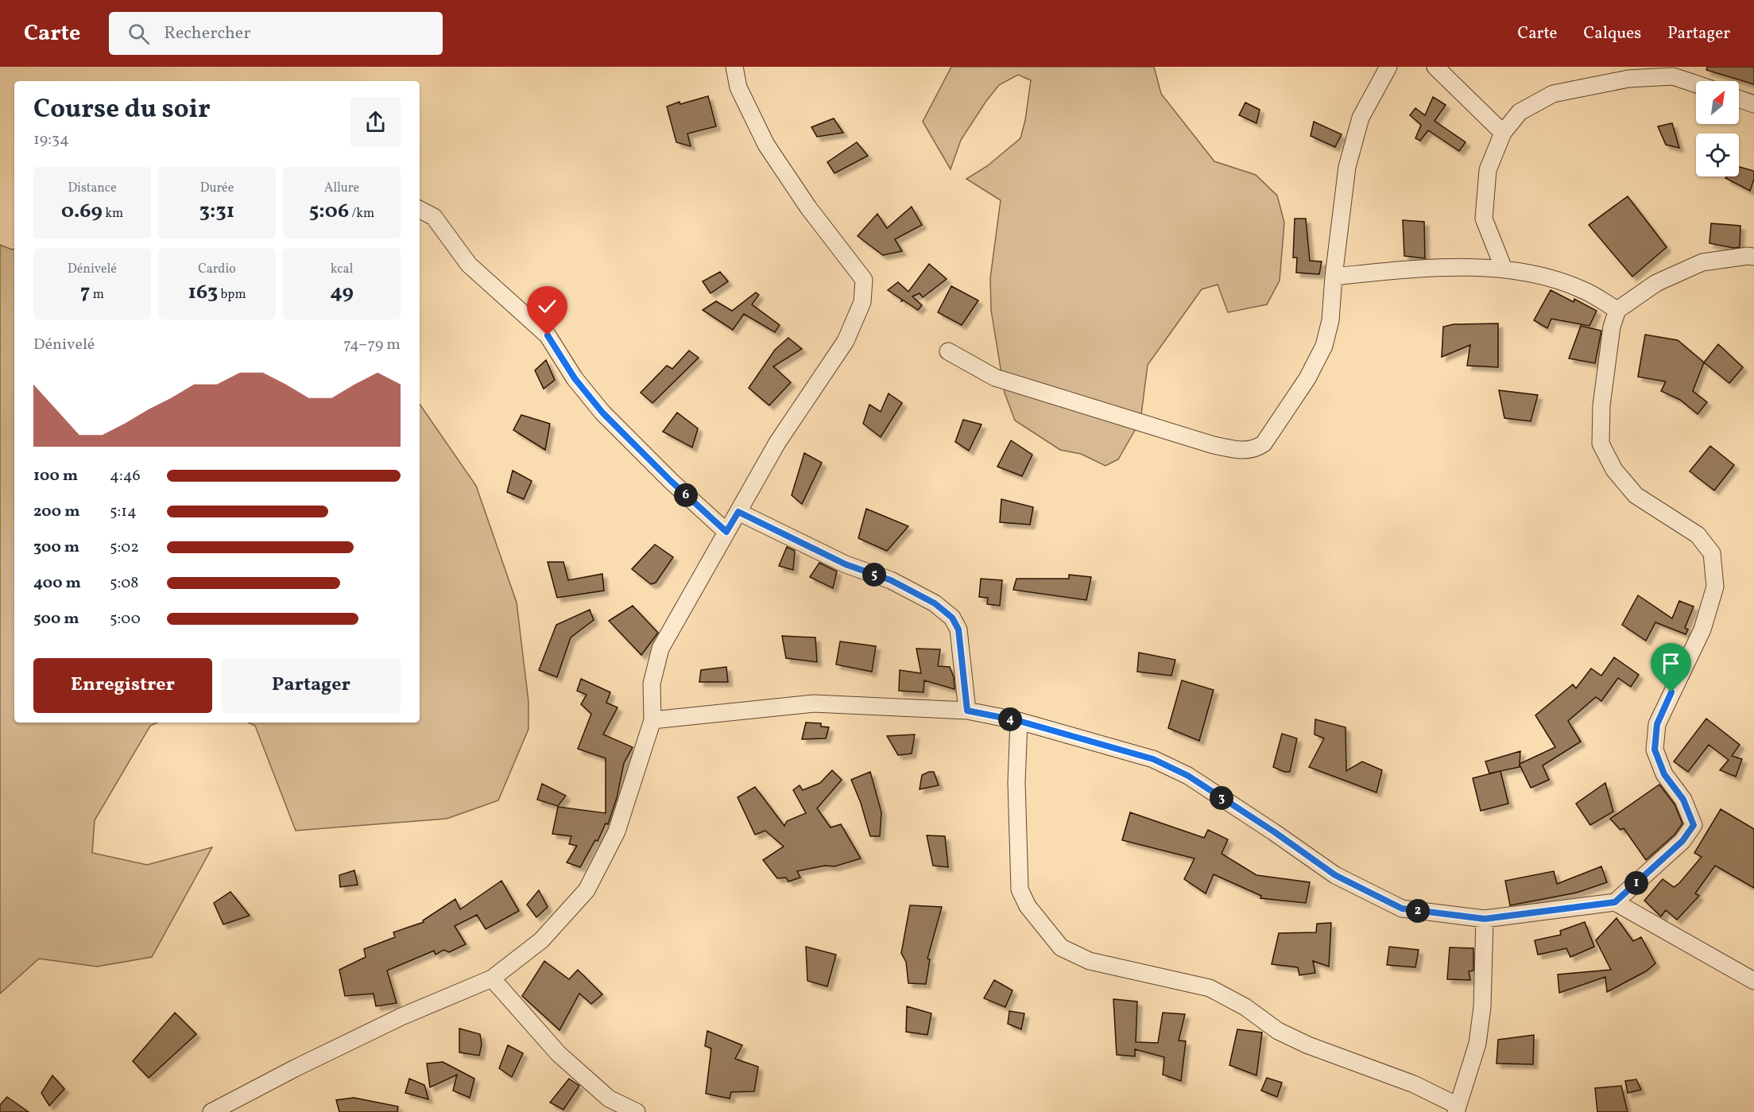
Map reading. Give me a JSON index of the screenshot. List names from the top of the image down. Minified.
{"north":"top right","page":{"header":"Carte","search":"Rechercher","nav":["Carte","Calques","Partager"],"heading":["Course du soir","19:34"],"stats":[["Distance","0.69 km"],["Durée","3:31"],["Allure","5:06 /km"],["Dénivelé","7 m"],["Cardio","163 bpm"],["kcal","49"]],"chart":["Dénivelé","74–79 m"],"list":[{"name":"100 m","note":"4:46"},{"name":"200 m","note":"5:14"},{"name":"300 m","note":"5:02"},{"name":"400 m","note":"5:08"},{"name":"500 m","note":"5:00"}],"pins":["6","5","4","3","1","2"],"buttons":["Enregistrer","Partager"]}}
